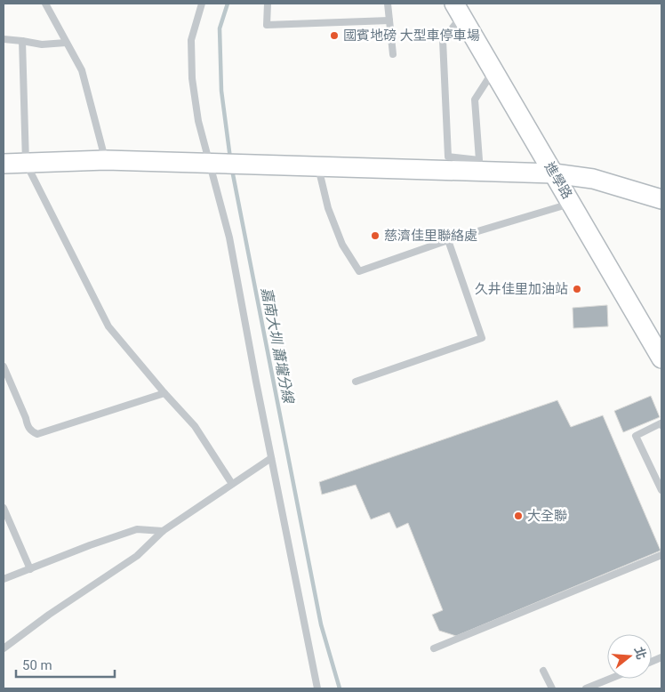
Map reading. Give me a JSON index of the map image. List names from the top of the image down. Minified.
{"streets":{"street":["進學路"]},"water":["嘉南大圳 蕭壠分線"],"places":["國賓地磅 大型車停車場","慈濟佳里聯絡處","久井佳里加油站","大全聯"],"scale_bar":"50 m","north":"right"}
